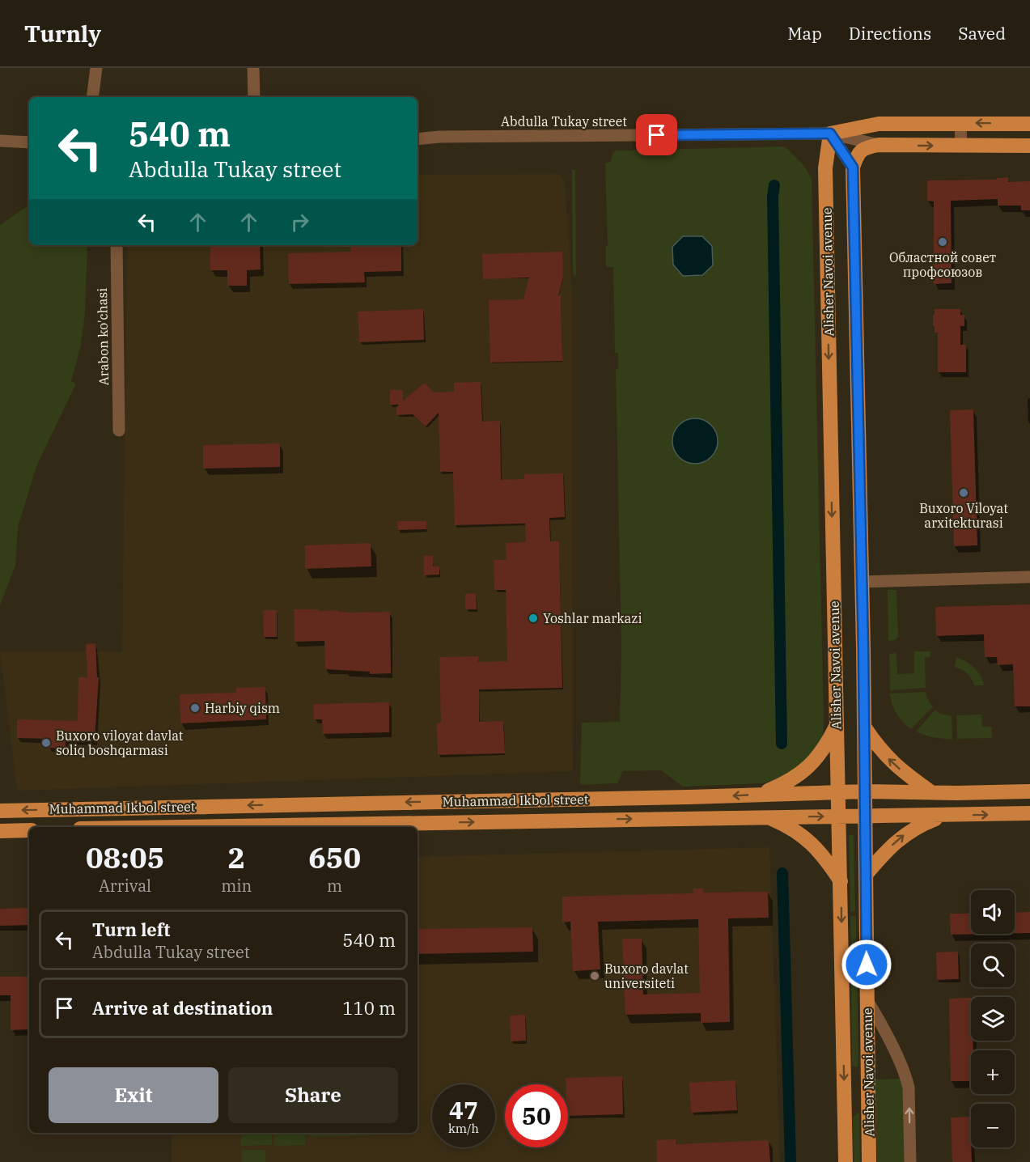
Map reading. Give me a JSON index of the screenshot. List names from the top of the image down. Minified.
{"streets":{"main road":["Alisher Navoi avenue","Muhammad Ikbol street"],"street":["Abdulla Tukay street","Arabon ko'chasi"]},"crossings":[["Abdulla Tukay street","Alisher Navoi avenue"],["Alisher Navoi avenue","Muhammad Ikbol street"]],"places":["Областной совет профсоюзов","Buxoro Viloyat arxitekturasi","Yoshlar markazi","Harbiy qism","Buxoro viloyat davlat soliq boshqarmasi","Buxoro davlat universiteti"],"page":{"header":"Turnly","nav":["Map","Directions","Saved"],"turn":["540 m","Abdulla Tukay street"],"eta":["08:05","Arrival","2","min","650","m"],"map_buttons":["+","−"],"list":[{"name":"Turn left","note":"Abdulla Tukay street","value":"540 m"},{"name":"Arrive at destination","value":"110 m"}],"buttons":["Exit","Share"],"speed":"47 km/h","limit":"50"}}
